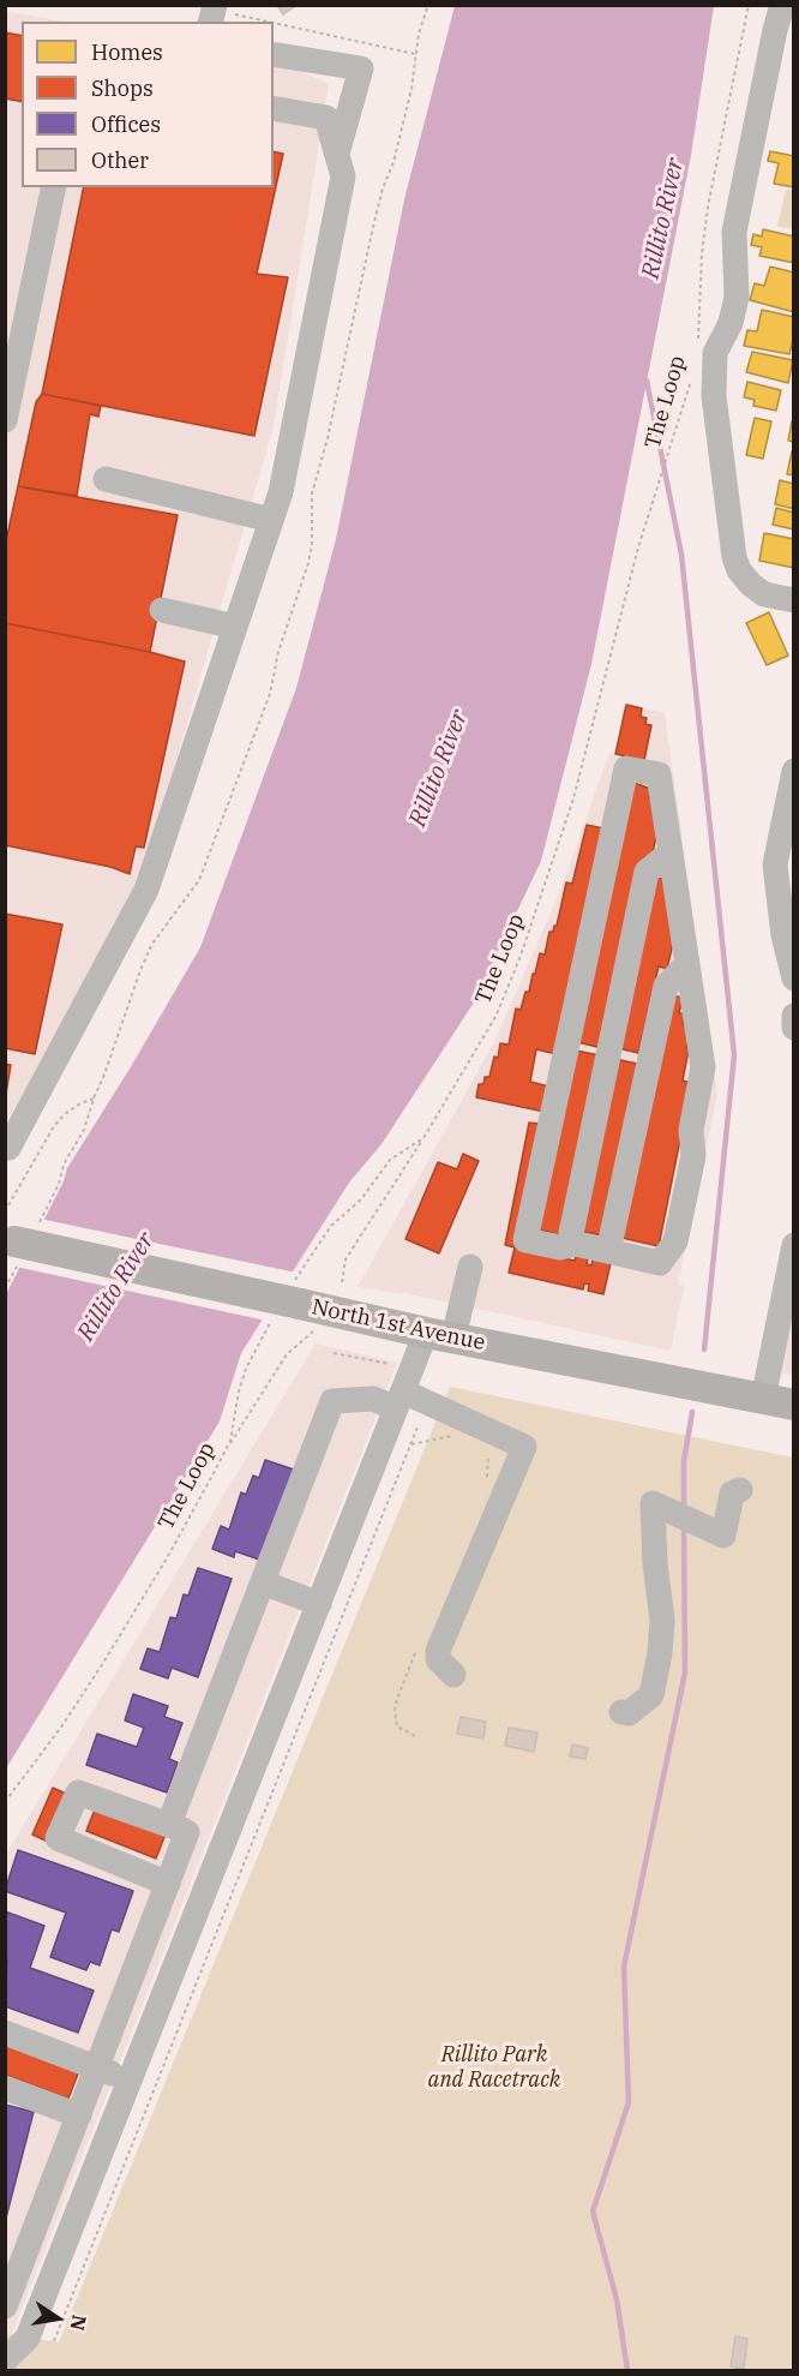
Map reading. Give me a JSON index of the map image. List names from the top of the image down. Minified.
{"streets":{"main road":["North 1st Avenue"],"path":["The Loop"]},"crossings":[["The Loop","North 1st Avenue"]],"water":["Rillito River"],"parks":["Rillito Park and Racetrack"],"legend":["Homes","Shops","Offices","Other"],"north":"right"}
